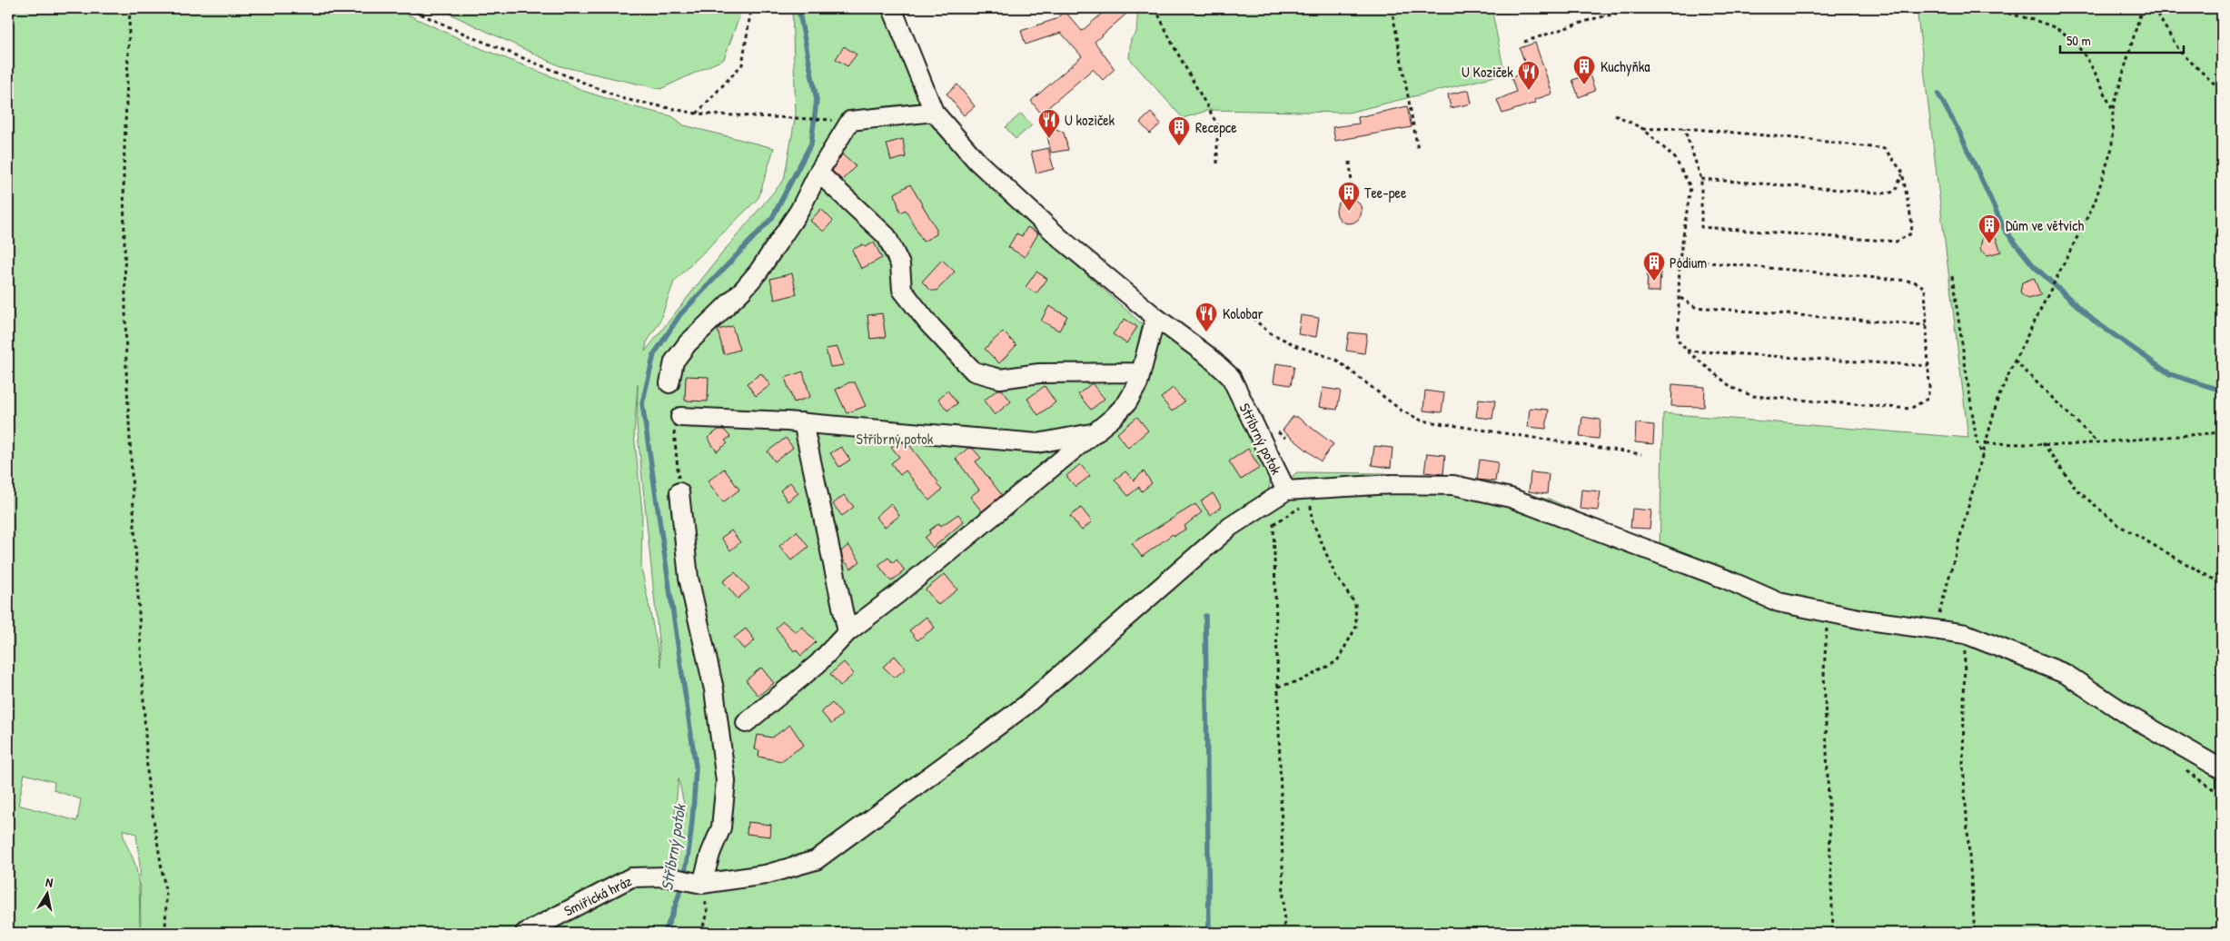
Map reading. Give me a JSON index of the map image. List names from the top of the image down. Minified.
{"streets":{"lane":["Stříbrný potok","Smiřická hráz"]},"water":["Stříbrný potok"],"parks":["Stříbrný potok"],"places":{"building":["Kuchyňka","Recepce","Tee-pee","Dům ve větvích","Pódium"],"restaurant":["U Koziček","U koziček","Kolobar"]},"scale_bar":"50 m","north":"top"}
